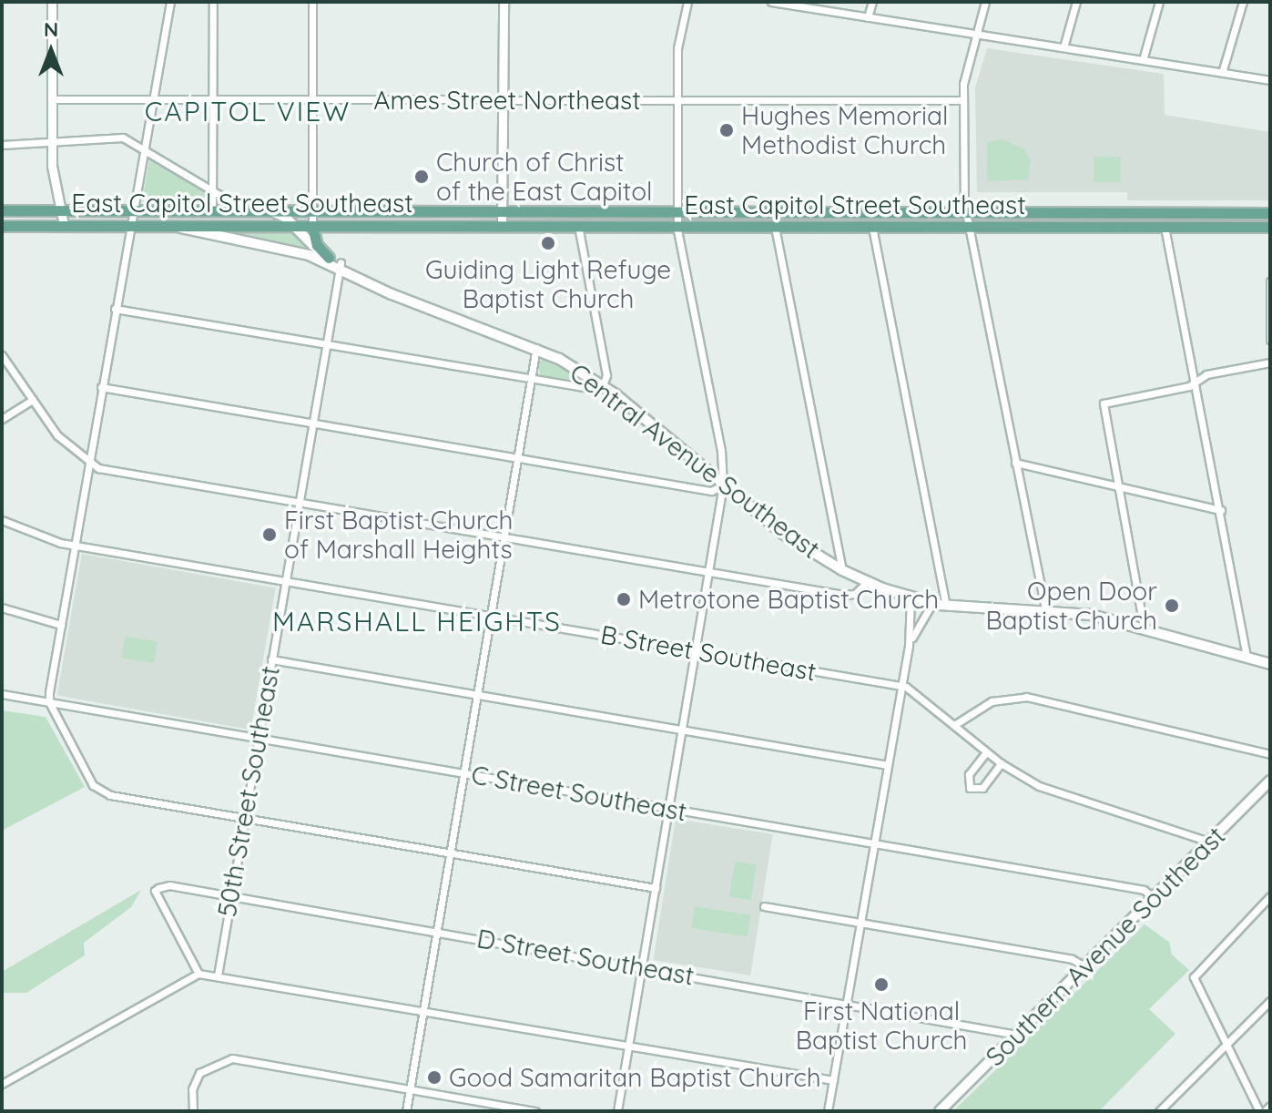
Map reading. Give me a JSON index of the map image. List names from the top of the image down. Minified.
{"streets":{"main road":["East Capitol Street Southeast","Central Avenue Southeast","Southern Avenue Southeast"],"street":["Ames Street Northeast","B Street Southeast","50th Street Southeast","C Street Southeast","D Street Southeast"]},"crossings":[["East Capitol Street Southeast","Central Avenue Southeast"],["Central Avenue Southeast","50th Street Southeast"],["B Street Southeast","50th Street Southeast"],["50th Street Southeast","C Street Southeast"],["50th Street Southeast","D Street Southeast"],["C Street Southeast","Southern Avenue Southeast"],["Southern Avenue Southeast","D Street Southeast"]],"districts":["CAPITOL VIEW","MARSHALL HEIGHTS"],"places":["Hughes Memorial Methodist Church","Church of Christ of the East Capitol","Guiding Light Refuge Baptist Church","First Baptist Church of Marshall Heights","Metrotone Baptist Church","Open Door Baptist Church","First National Baptist Church","Good Samaritan Baptist Church"],"north":"top"}
